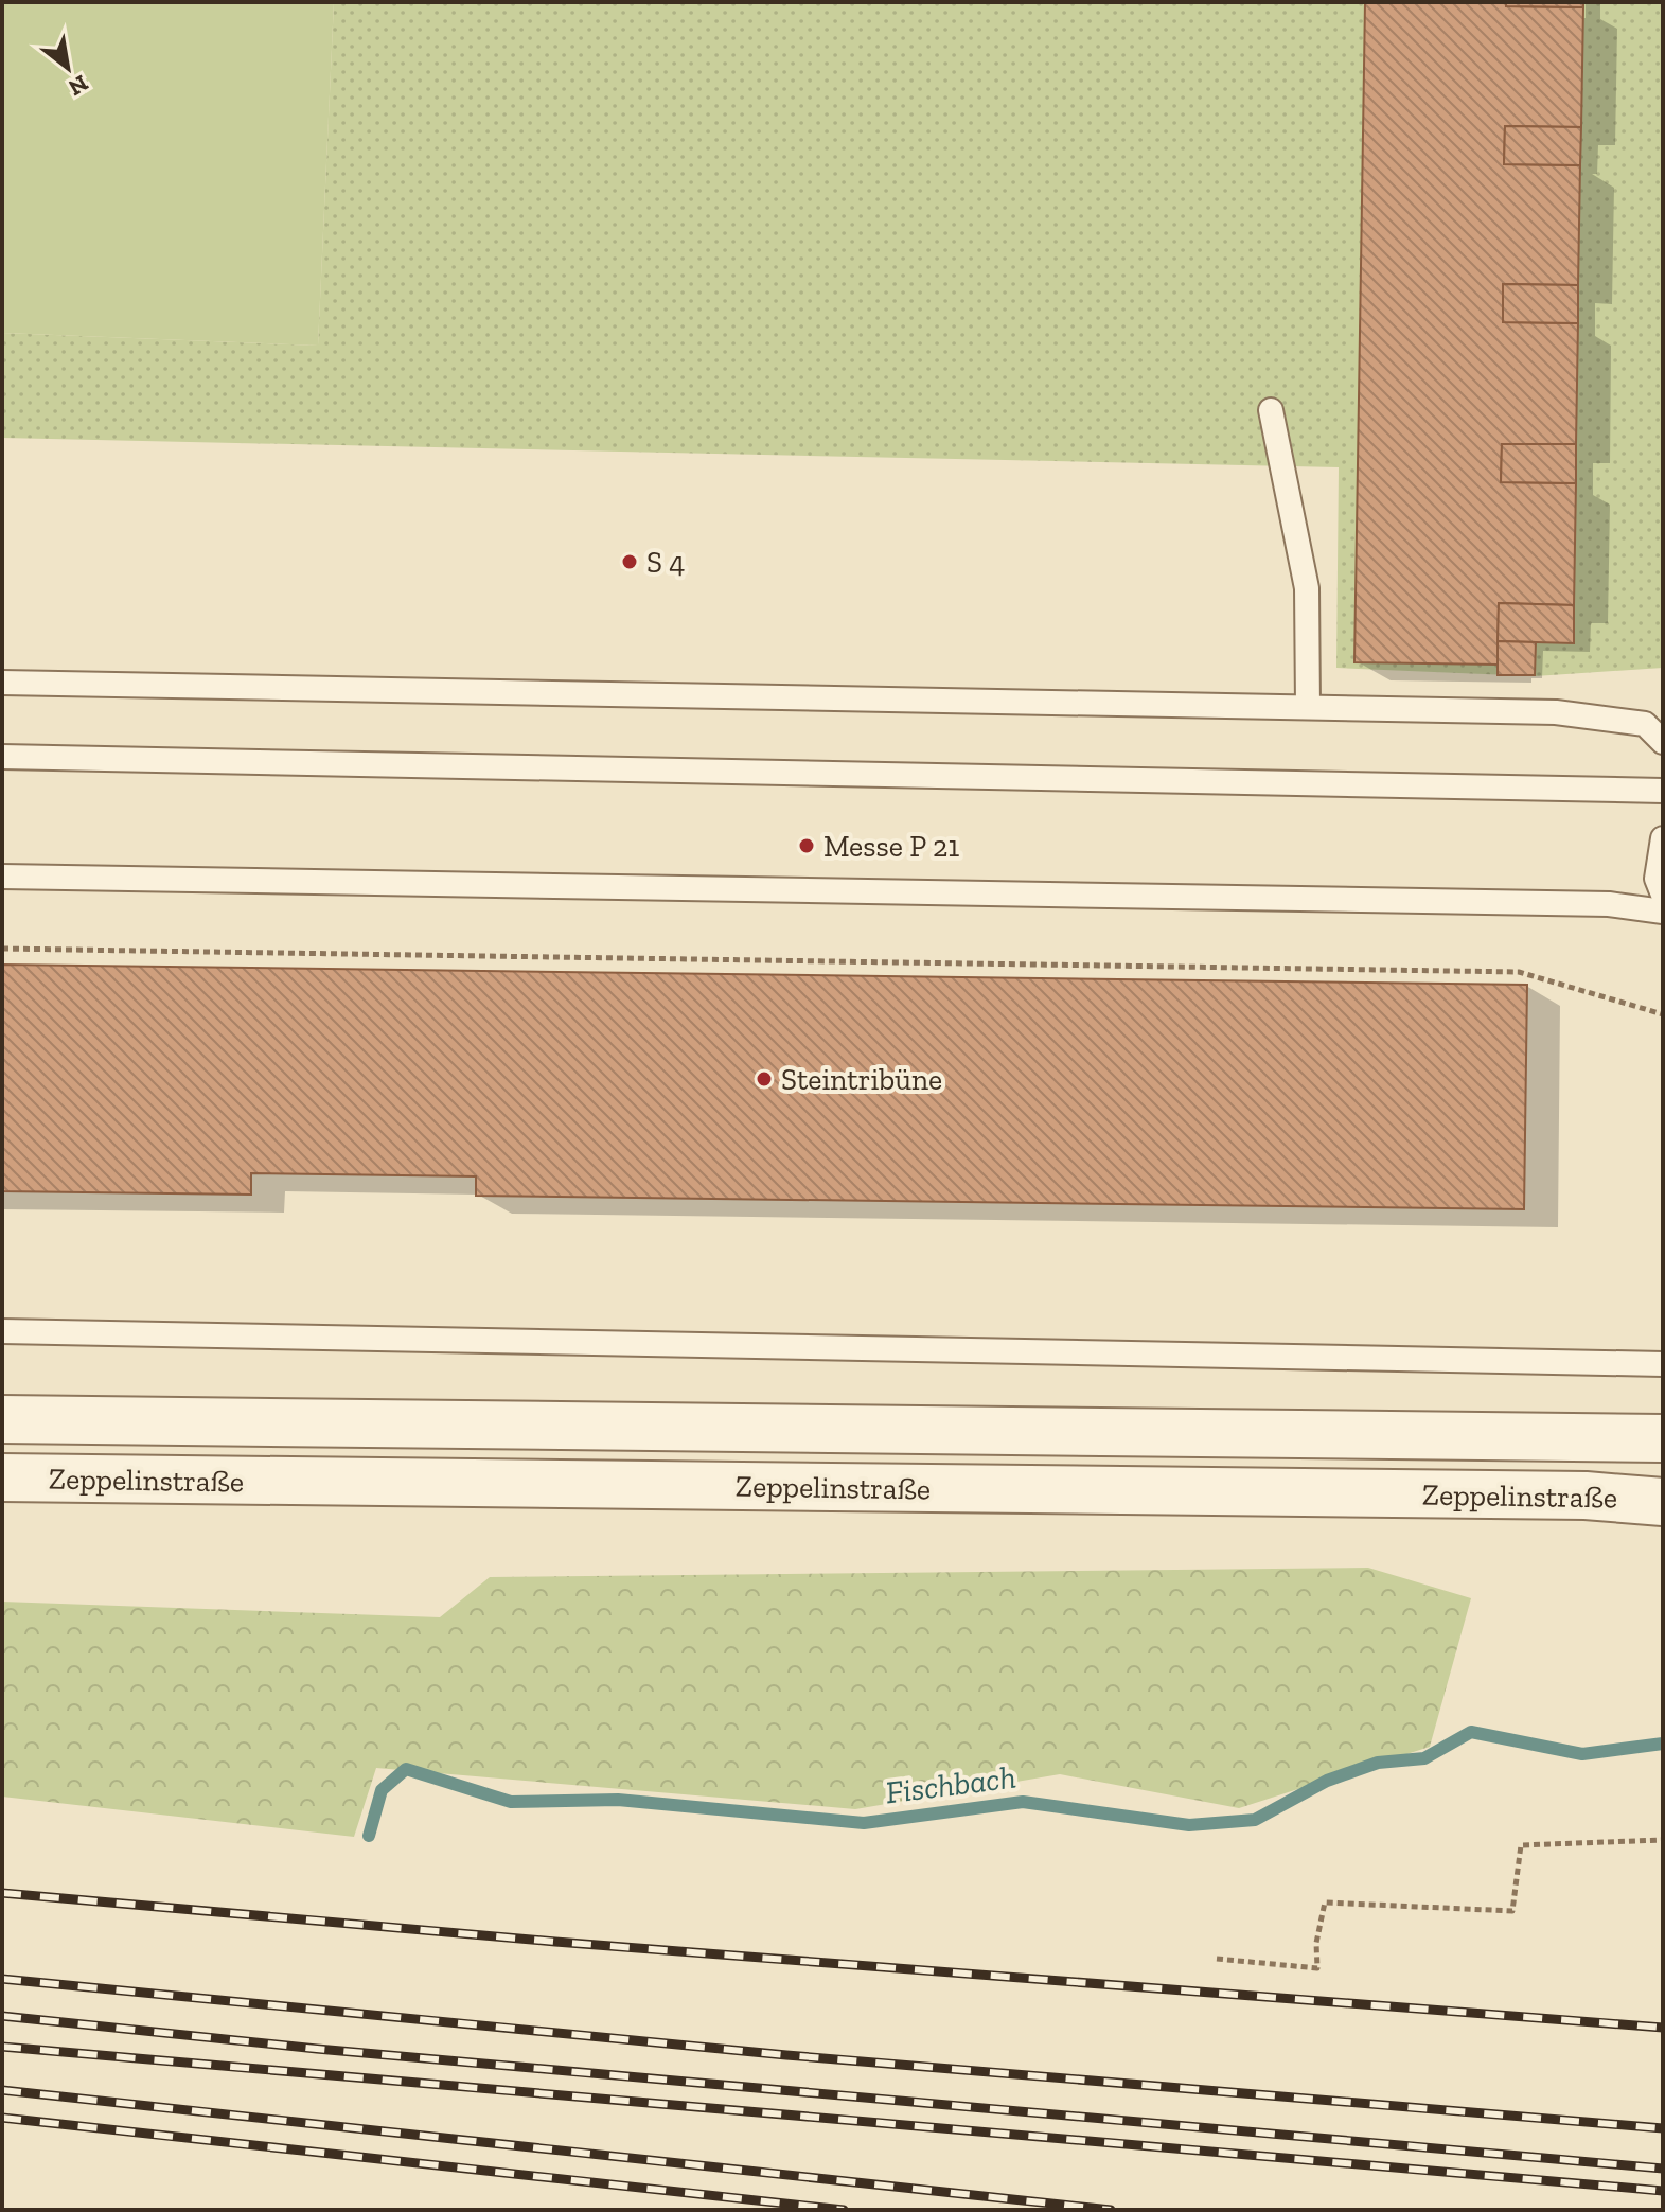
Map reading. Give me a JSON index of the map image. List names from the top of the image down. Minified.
{"streets":{"street":["Zeppelinstraße"]},"water":["Fischbach"],"places":["S 4","Messe P 21","Steintribüne"],"north":"bottom right"}
